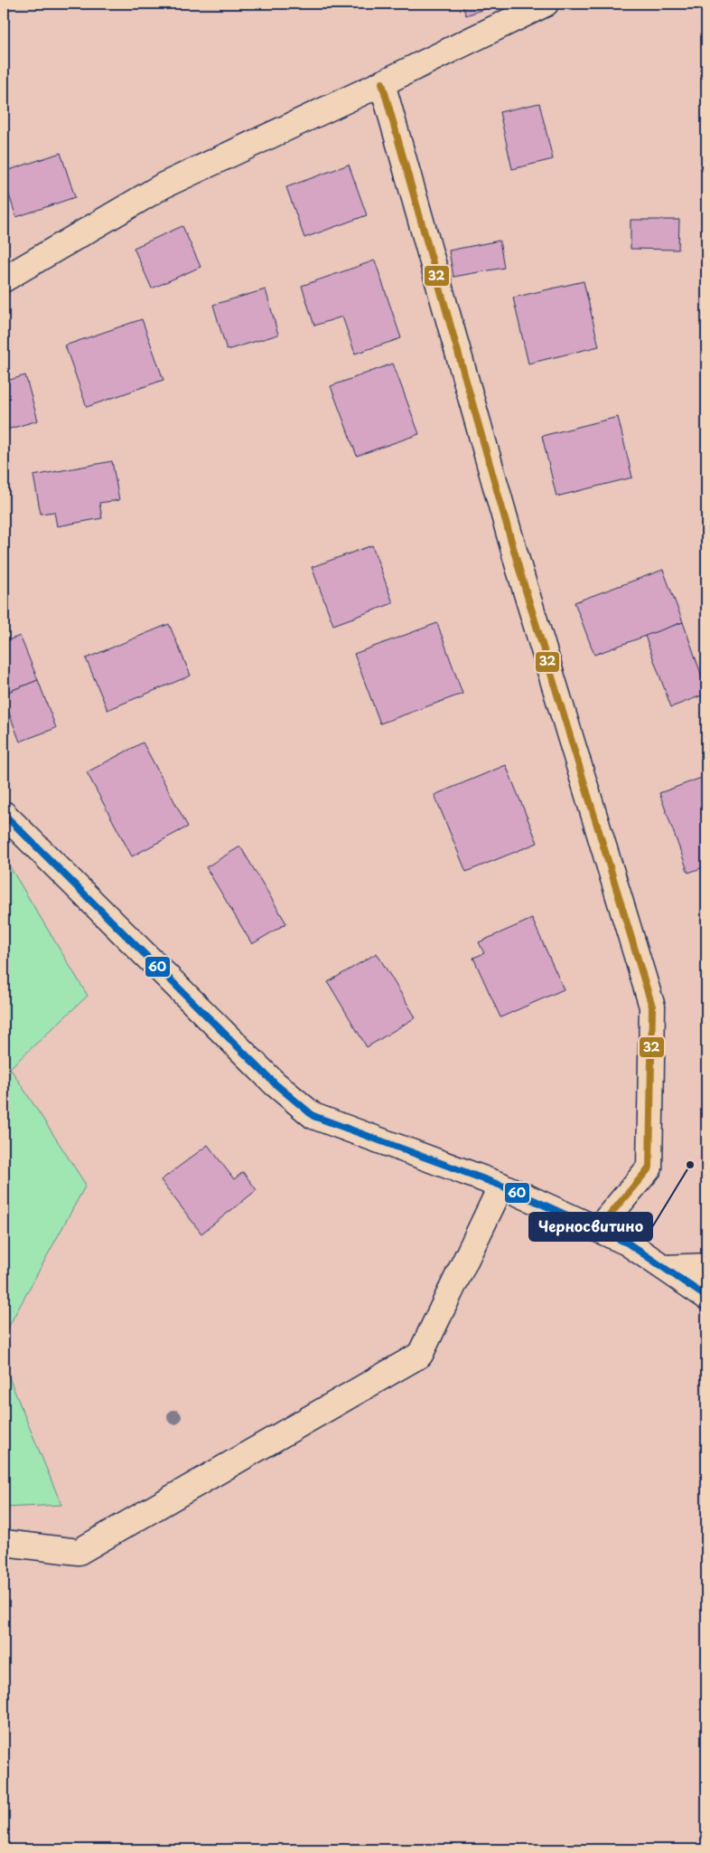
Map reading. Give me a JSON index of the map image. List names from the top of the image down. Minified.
{"places":["Черносвитино"],"lines":["transit line 32","transit line 60"]}
